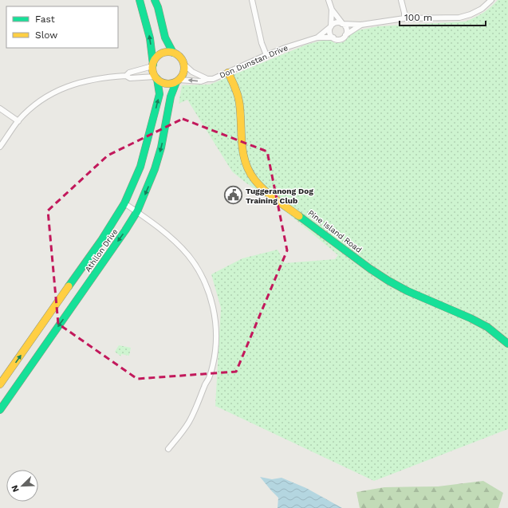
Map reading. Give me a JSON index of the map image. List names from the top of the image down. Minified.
{"streets":{"main road":["Pine Island Road","Athllon Drive"],"street":["Don Dunstan Drive"]},"crossings":[["Don Dunstan Drive","Pine Island Road"],["Don Dunstan Drive","Athllon Drive"]],"places":{"public building":["Tuggeranong Dog Training Club"]},"legend":["Fast","Slow"],"scale_bar":"100 m","north":"bottom left"}
